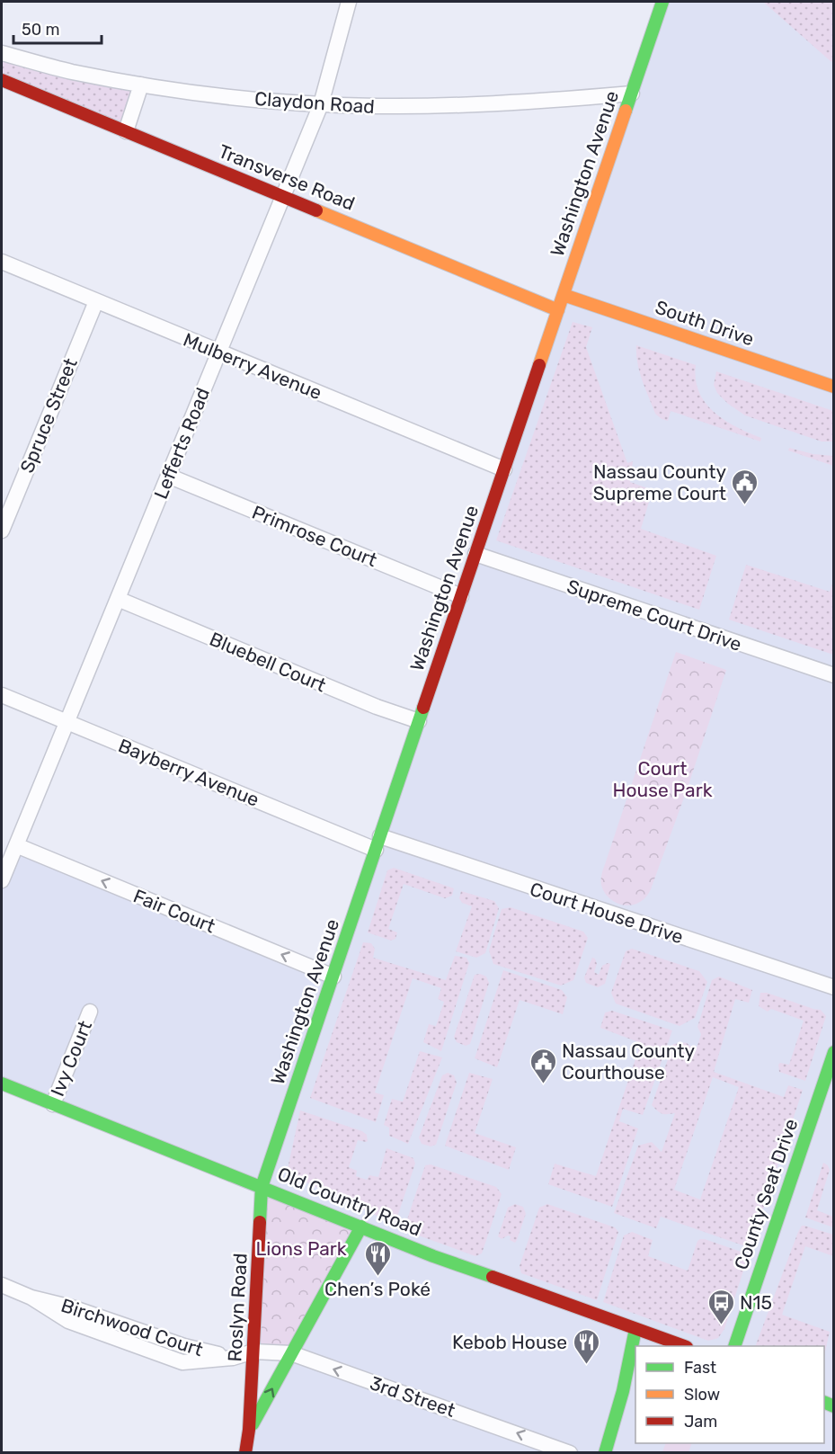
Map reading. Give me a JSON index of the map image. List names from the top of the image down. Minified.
{"streets":{"main road":["Washington Avenue","Transverse Road","South Drive","County Seat Drive","Old Country Road","Roslyn Road"],"street":["Claydon Road","Mulberry Avenue","Spruce Street","Lefferts Road","Primrose Court","Supreme Court Drive","Bluebell Court","Bayberry Avenue","Fair Court","Court House Drive","Ivy Court","Birchwood Court","3rd Street"]},"crossings":[["Claydon Road","Washington Avenue"],["Claydon Road","Lefferts Road"],["Washington Avenue","Transverse Road"],["Washington Avenue","South Drive"],["Washington Avenue","Mulberry Avenue"],["Washington Avenue","Primrose Court"],["Washington Avenue","Supreme Court Drive"],["Washington Avenue","Bluebell Court"],["Washington Avenue","Bayberry Avenue"],["Washington Avenue","Fair Court"],["Washington Avenue","Court House Drive"],["Washington Avenue","Old Country Road"],["Washington Avenue","Roslyn Road"],["Transverse Road","Lefferts Road"],["Mulberry Avenue","Spruce Street"],["Mulberry Avenue","Lefferts Road"],["Lefferts Road","Primrose Court"],["Lefferts Road","Bluebell Court"],["Lefferts Road","Bayberry Avenue"],["Lefferts Road","Fair Court"],["Bayberry Avenue","Court House Drive"],["Ivy Court","Old Country Road"],["Old Country Road","Roslyn Road"],["Roslyn Road","Birchwood Court"],["Roslyn Road","3rd Street"],["Birchwood Court","3rd Street"]],"one_way":["Fair Court","3rd Street"],"parks":["Court House Park","Lions Park"],"places":{"public building":["Nassau County Supreme Court","Nassau County Courthouse"],"restaurant":["Chen’s Poké","Kebob House"],"bus stop":["N15"]},"legend":["Fast","Slow","Jam"],"scale_bar":"50 m"}
